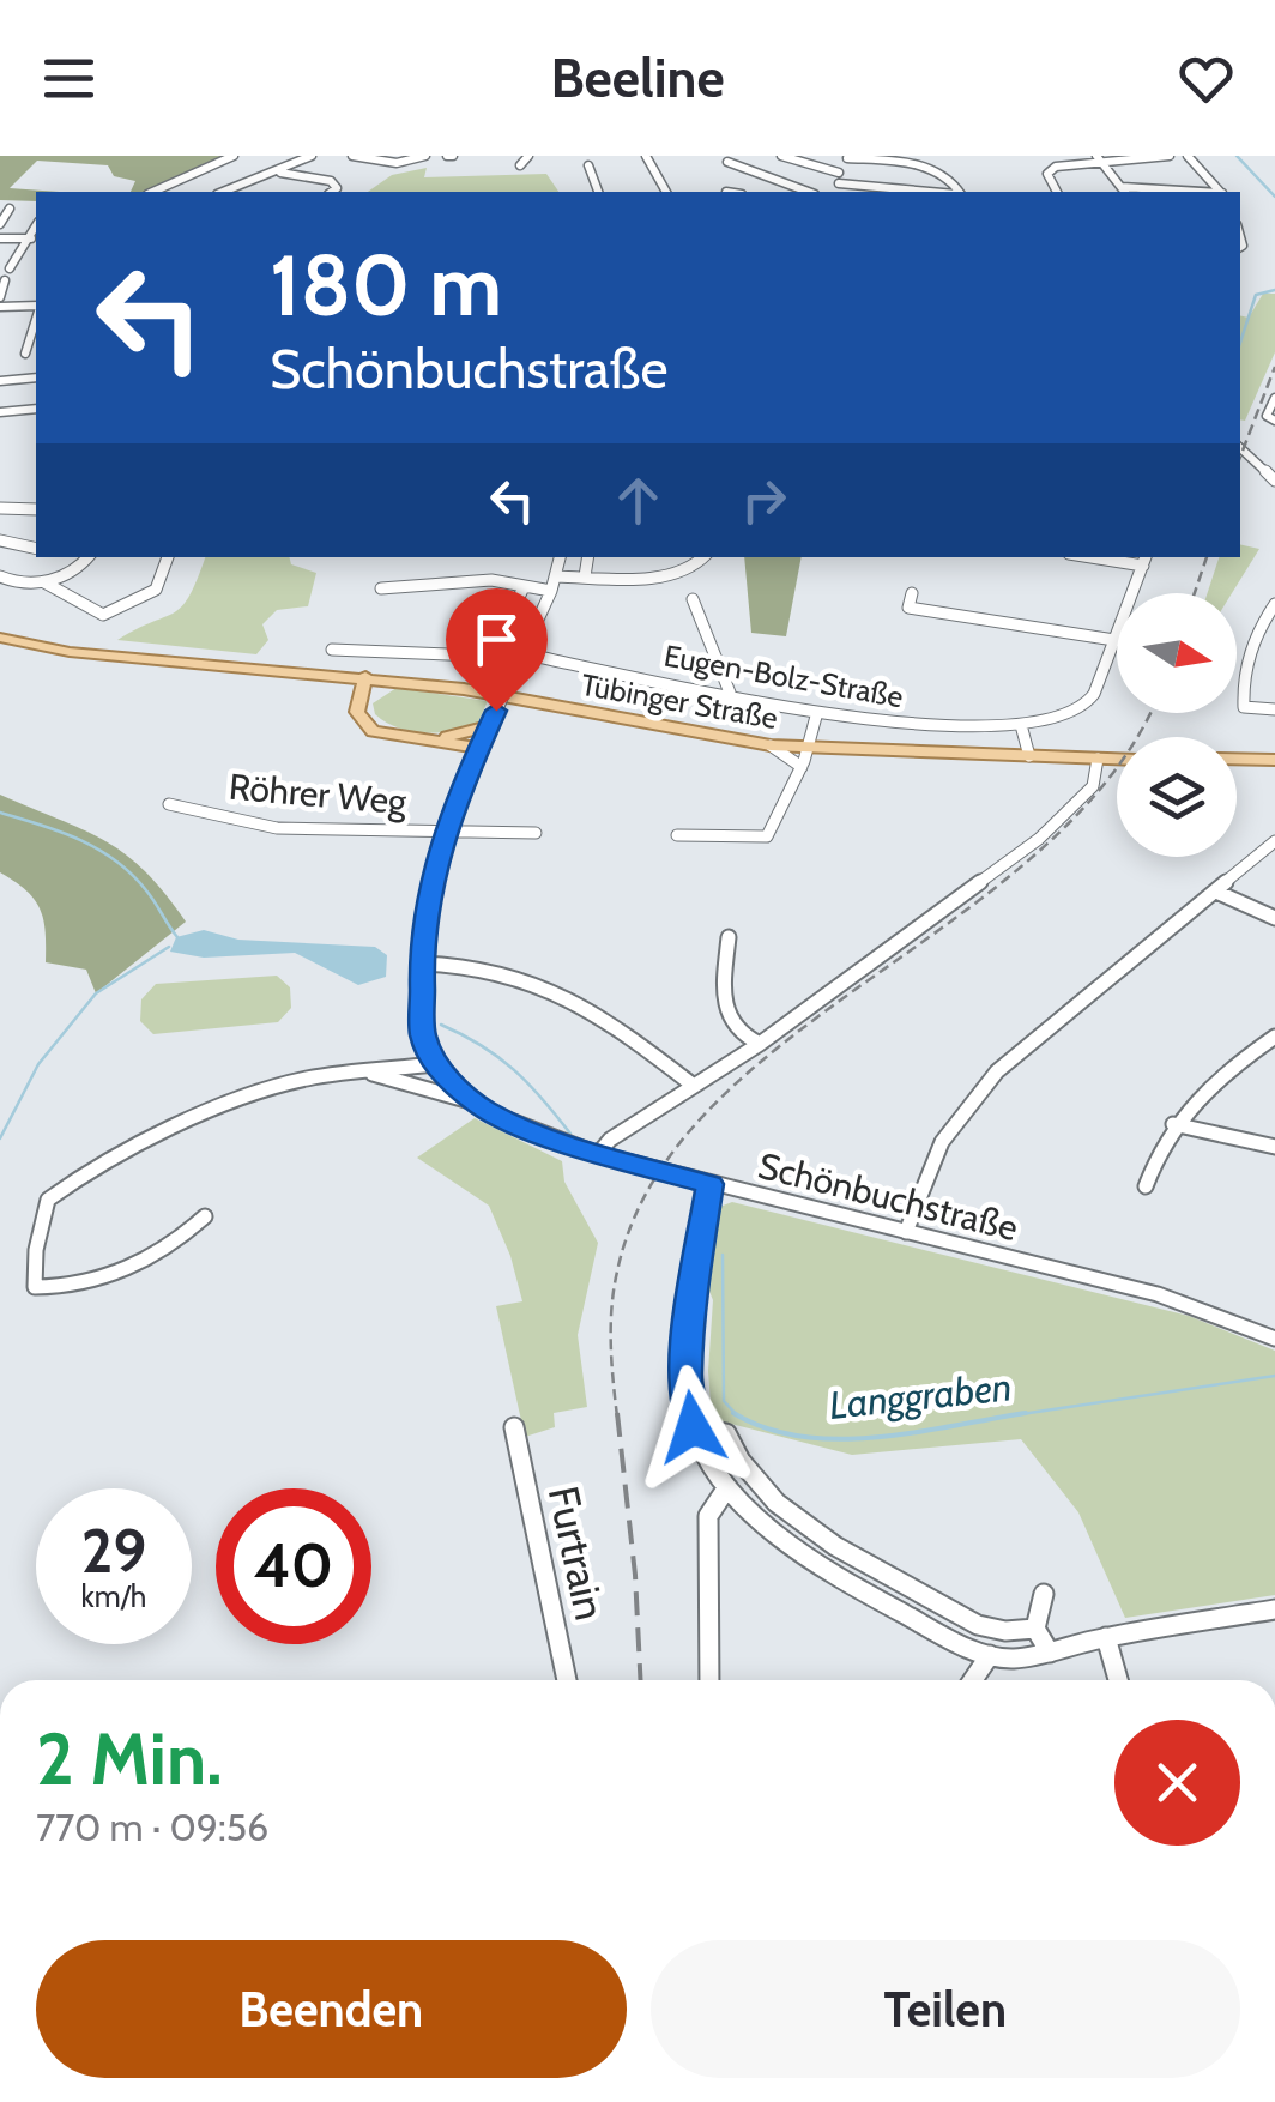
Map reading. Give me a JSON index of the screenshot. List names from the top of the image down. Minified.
{"streets":{"main road":["Tübinger Straße"],"street":["Eugen-Bolz-Straße","Röhrer Weg","Schönbuchstraße","Furtrain"]},"crossings":[["Eugen-Bolz-Straße","Schönbuchstraße"],["Röhrer Weg","Schönbuchstraße"]],"water":["Langgraben"],"north":"right","page":{"header":"Beeline","turn":["180 m","Schönbuchstraße"],"speed":"29 km/h","limit":"40","heading":["2 Min.","770 m · 09:56"],"buttons":["Beenden","Teilen"]}}
